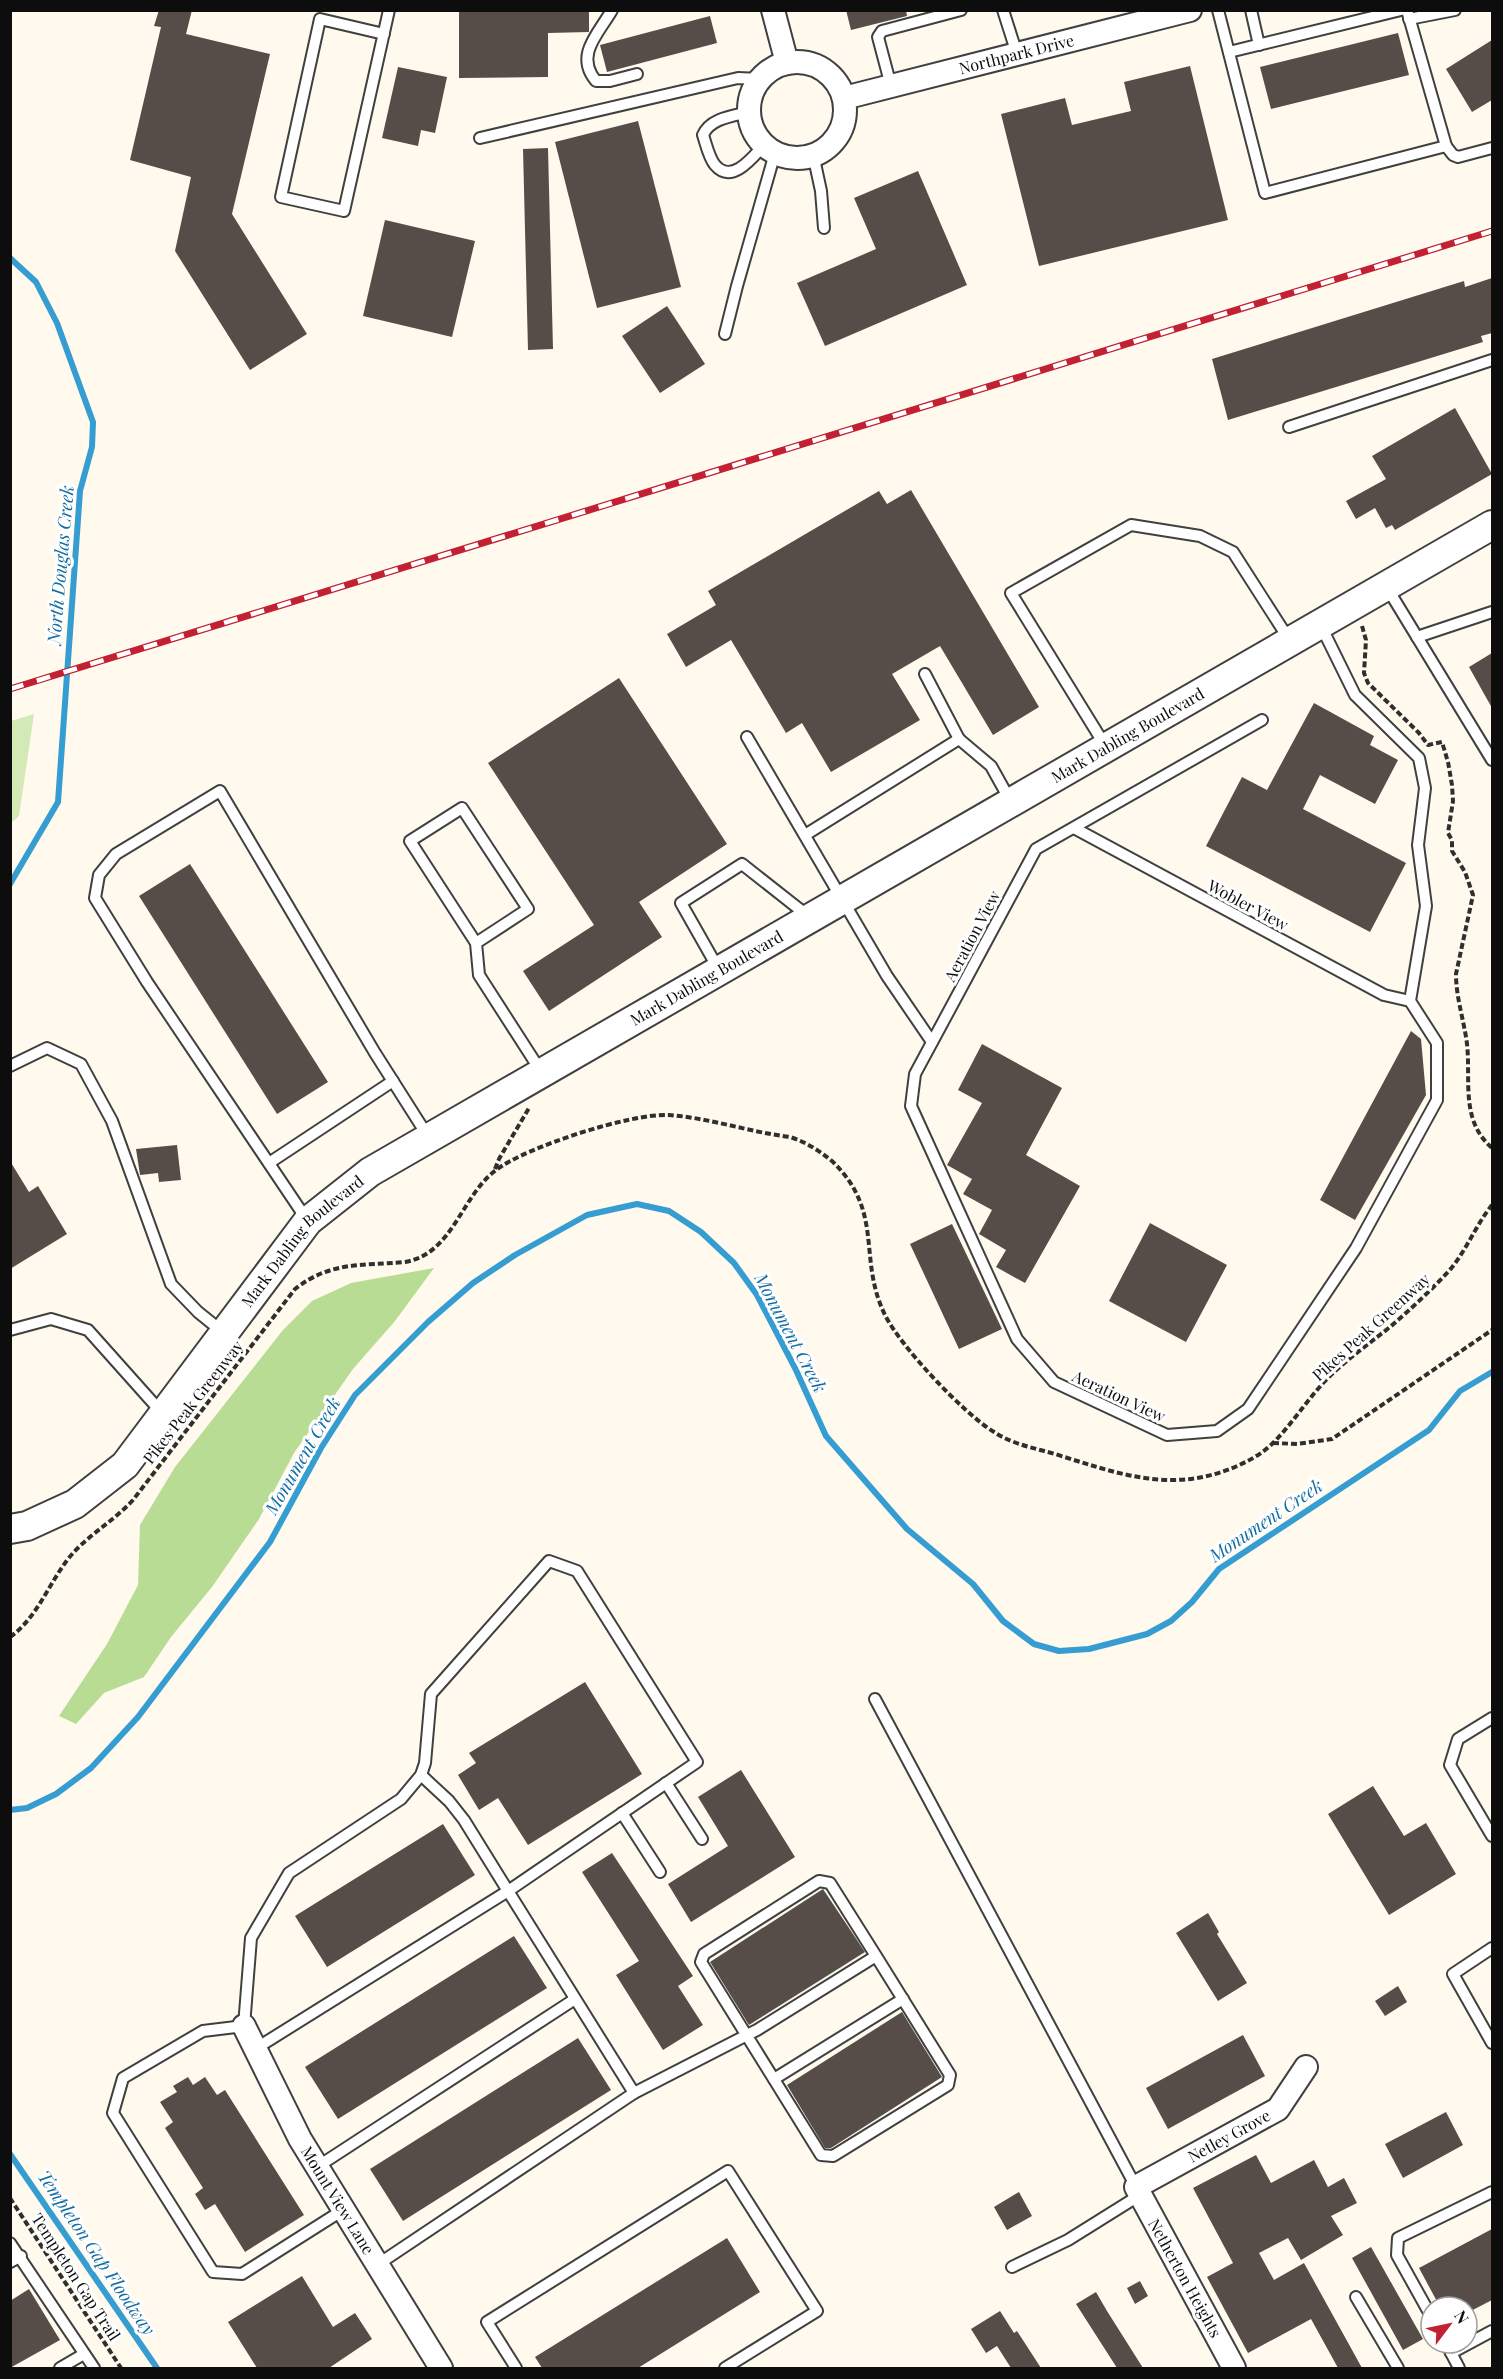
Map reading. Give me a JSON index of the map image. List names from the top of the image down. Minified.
{"streets":{"street":["Northpark Drive","Mark Dabling Boulevard","Netley Grove","Mount View Lane","Netherton Heights"],"lane":["Wobler View","Aeration View"],"path":["Pikes Peak Greenway","Templeton Gap Trail"]},"crossings":[["Wobler View","Aeration View"],["Netley Grove","Netherton Heights"]],"water":["North Douglas Creek","Monument Creek","Templeton Gap Floodway"],"north":"top right"}
